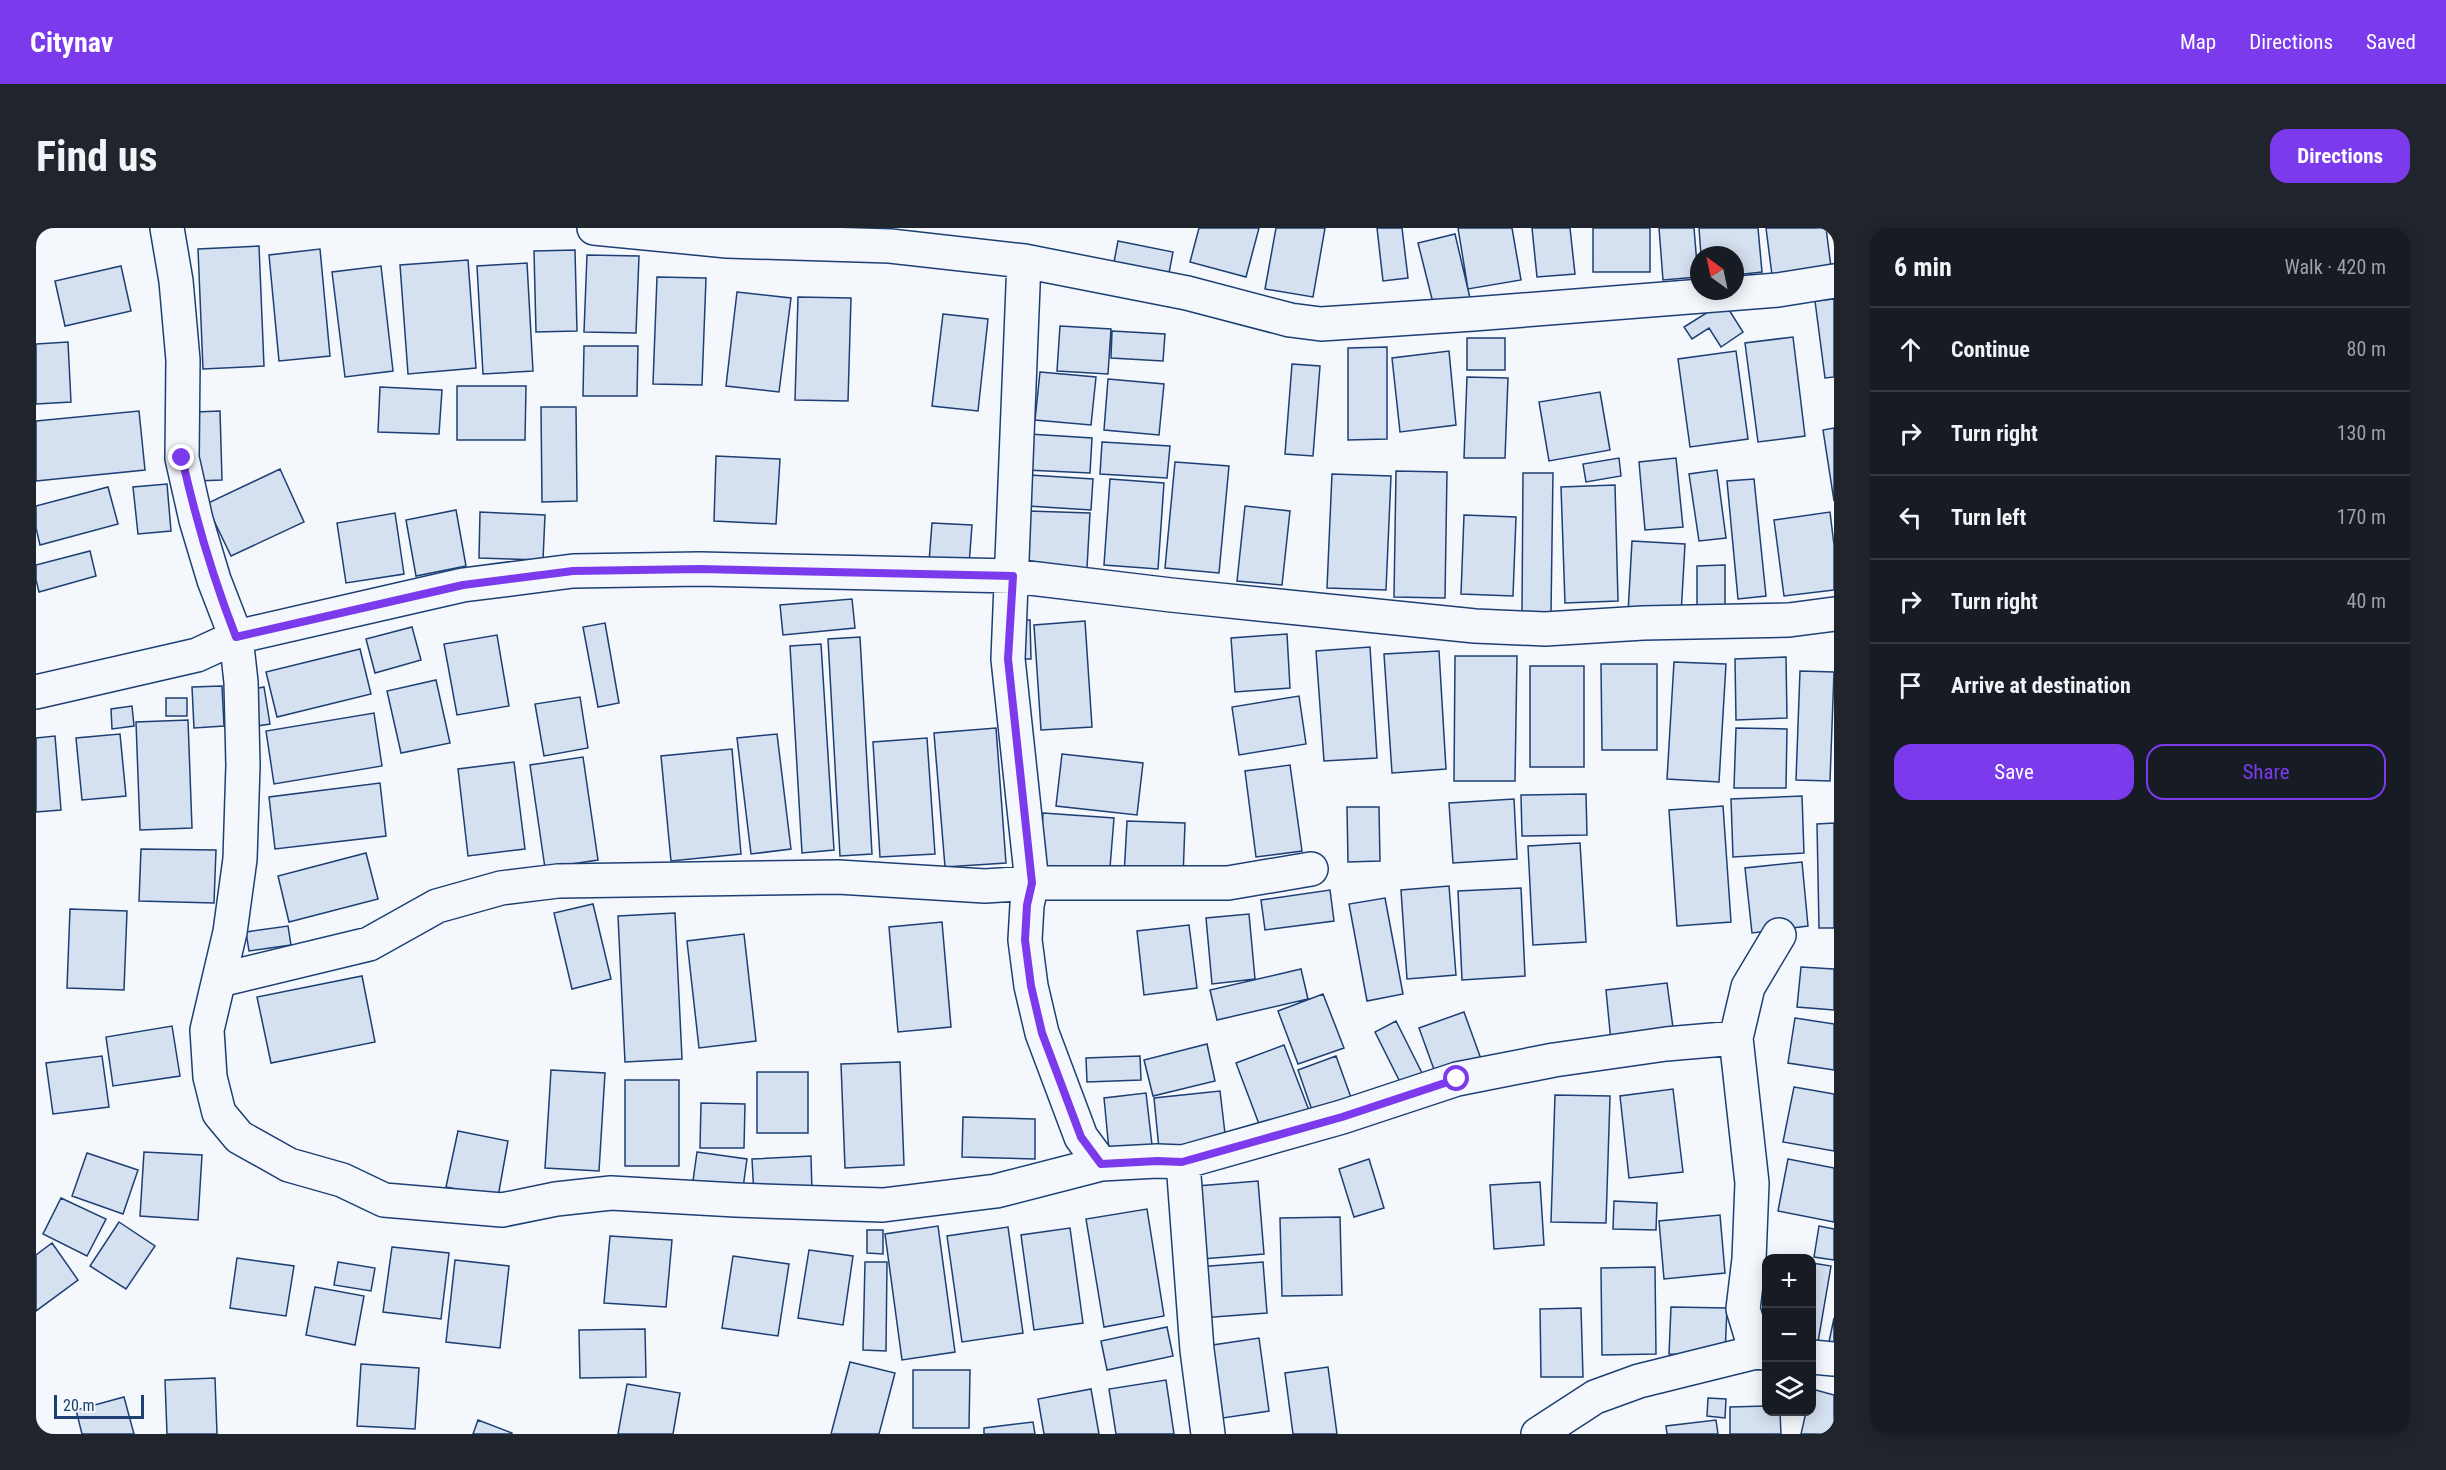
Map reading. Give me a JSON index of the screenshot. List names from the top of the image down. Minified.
{"scale_bar":"20 m","north":"top left","page":{"header":"Citynav","nav":["Map","Directions","Saved"],"buttons":["Directions",["Save","Share"]],"title":"Find us","heading":["6 min","Walk · 420 m"],"list":[["Continue","80 m"],["Turn right","130 m"],["Turn left","170 m"],["Turn right","40 m"],"Arrive at destination"],"map_buttons":["+","−"],"scale":"20 m"}}
